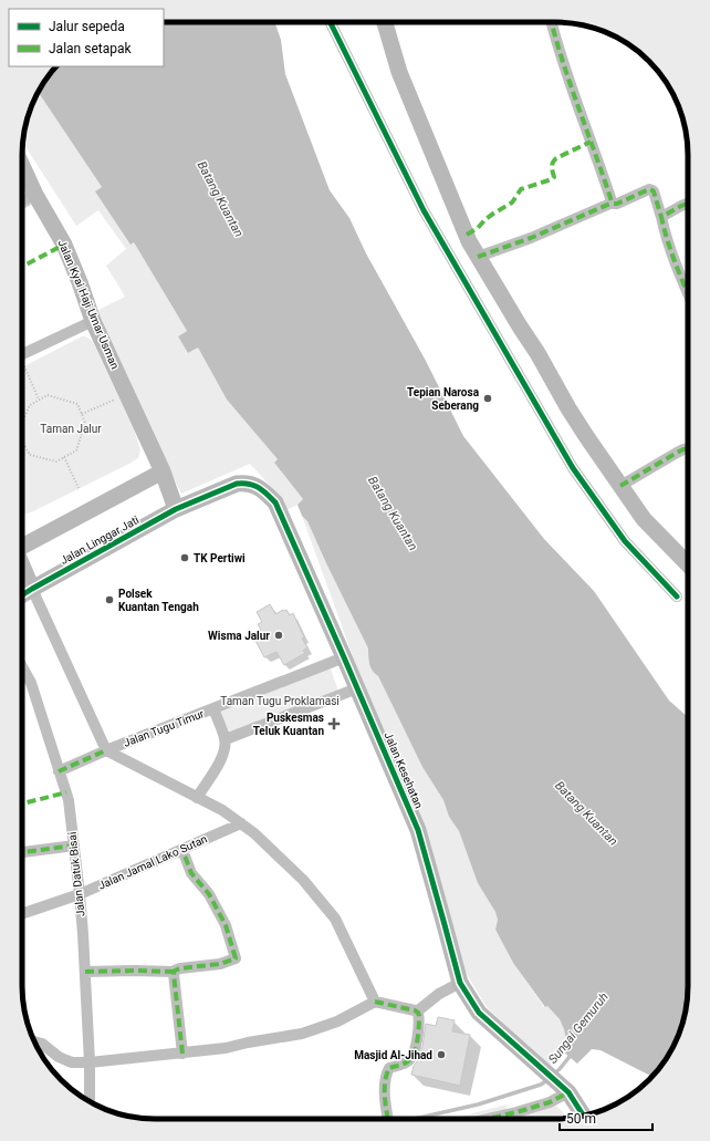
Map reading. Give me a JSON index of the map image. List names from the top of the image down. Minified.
{"streets":{"street":["Jalan Kyai Haji Umar Usman","Jalan Linggar Jati","Jalan Tugu Timur","Jalan Kesehatan","Jalan Jamal Lako Sutan","Jalan Datuk Bisai"]},"crossings":[["Jalan Kyai Haji Umar Usman","Jalan Linggar Jati"],["Jalan Kyai Haji Umar Usman","Jalan Kesehatan"],["Jalan Linggar Jati","Jalan Kesehatan"],["Jalan Tugu Timur","Jalan Kesehatan"],["Jalan Tugu Timur","Jalan Datuk Bisai"],["Jalan Jamal Lako Sutan","Jalan Datuk Bisai"]],"water":["Batang Kuantan","Sungai Gemuruh"],"parks":["Taman Jalur","Taman Tugu Proklamasi"],"places":{"other":["Tepian Narosa Seberang","TK Pertiwi","Polsek Kuantan Tengah","Wisma Jalur","Masjid Al-Jihad"],"health":["Puskesmas Teluk Kuantan"]},"legend":["Jalur sepeda","Jalan setapak"],"scale_bar":"50 m"}
